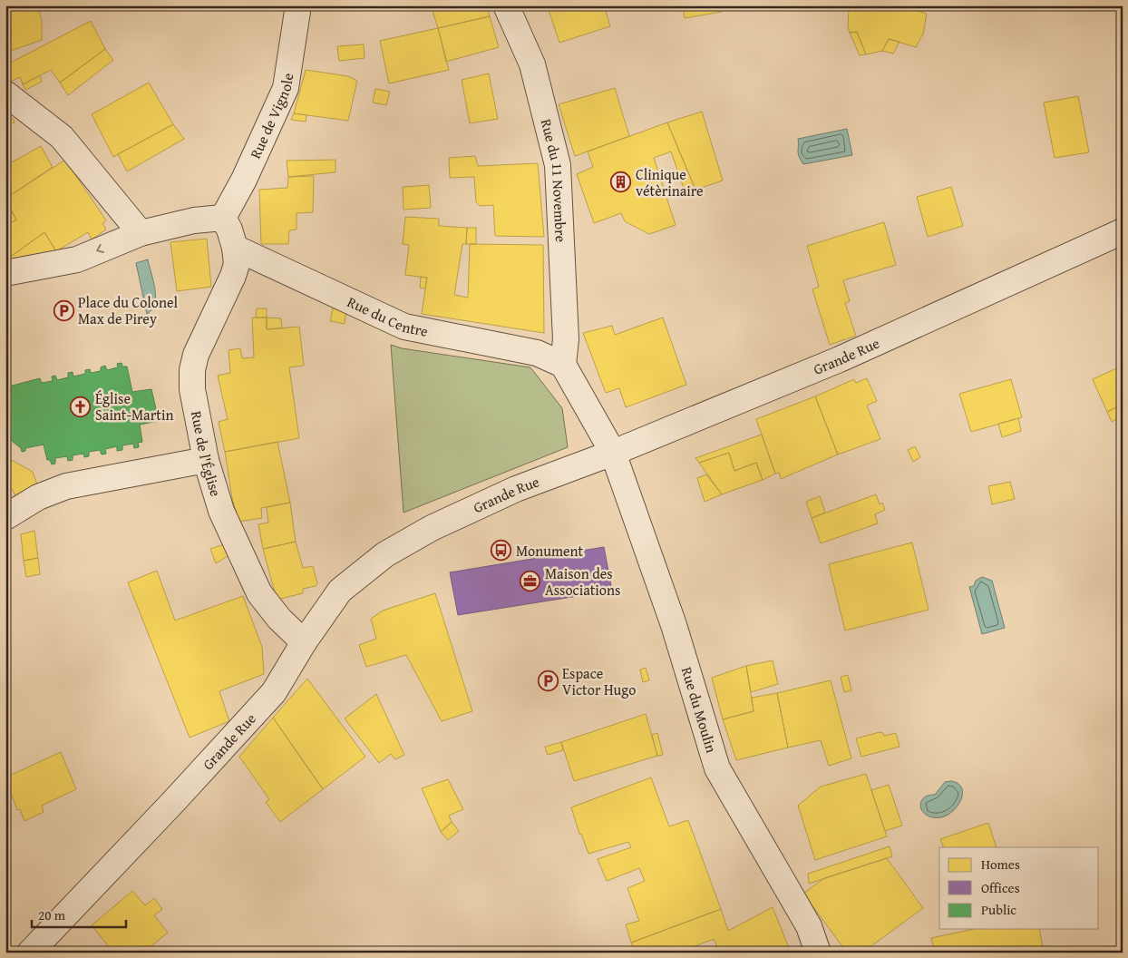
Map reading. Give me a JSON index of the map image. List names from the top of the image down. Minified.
{"streets":{"street":["Rue de Vignole","Rue du 11 Novembre","Rue du Centre","Grande Rue","Rue de l'Église","Rue du Moulin"]},"crossings":[["Rue du 11 Novembre","Rue du Centre"],["Rue du Centre","Rue de l'Église"],["Grande Rue","Rue de l'Église"],["Grande Rue","Rue du Moulin"]],"places":{"building":["Clinique vétèrinaire"],"parking":["Place du Colonel Max de Pirey","Espace Victor Hugo"],"church":["Église Saint-Martin"],"bus stop":["Monument"],"office":["Maison des Associations"]},"legend":["Homes","Offices","Public"],"scale_bar":"20 m"}
